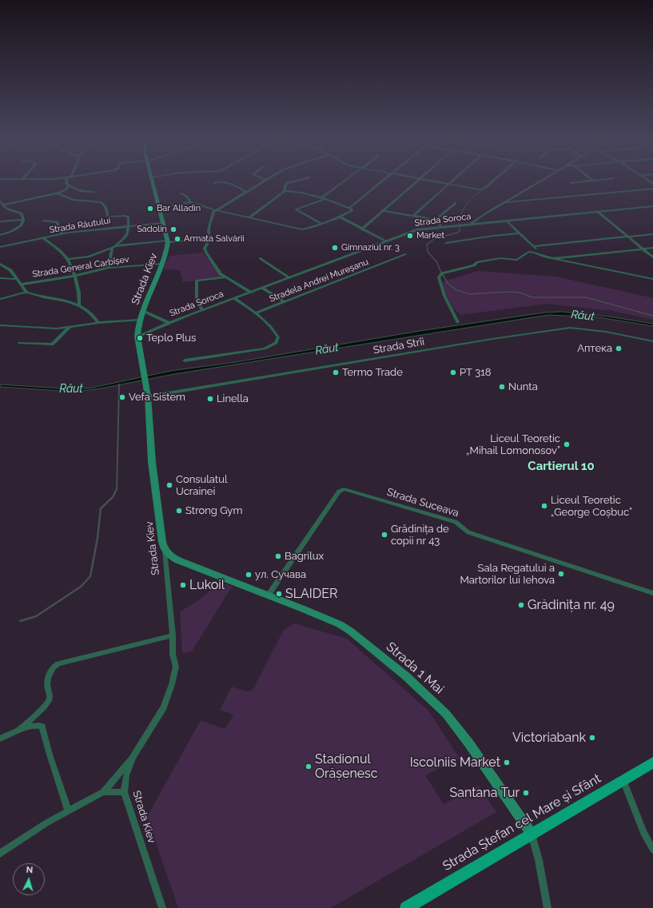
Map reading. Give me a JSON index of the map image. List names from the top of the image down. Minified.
{"streets":{"main road":["Strada Kiev","Strada 1 Mai","Strada Ștefan cel Mare și Sfânt"],"street":["Strada Soroca","Strada Răutului","Strada General Carbîșev","Stradela Andrei Mureșanu","Strada Strîi","Strada Suceava"]},"crossings":[["Strada Soroca","Strada Kiev"],["Strada Răutului","Strada Kiev"],["Strada General Carbîșev","Strada Kiev"],["Strada Kiev","Strada Strîi"],["Strada Kiev","Strada 1 Mai"],["Strada Suceava","Strada 1 Mai"],["Strada 1 Mai","Strada Ștefan cel Mare și Sfânt"]],"districts":["Cartierul 10"],"water":["Răut"],"places":["Bar Alladin","Sadolin","Market","Armata Salvării","Gimnaziul nr. 3","Teplo Plus","Аптека","Termo Trade","PT 318","Nunta","Vefa Sistem","Linella","Liceul Teoretic „Mihail Lomonosov”","Consulatul Ucrainei","Liceul Teoretic „George Coșbuc”","Strong Gym","Grădinița de copii nr 43","Bagrilux","Sala Regatului a Martorilor lui Iehova","ул. Сучава","Lukoil","SLAIDER","Grădinița nr. 49","Victoriabank","Iscolniis Market","Stadionul Orășenesc","Santana Tur"],"north":"top"}
